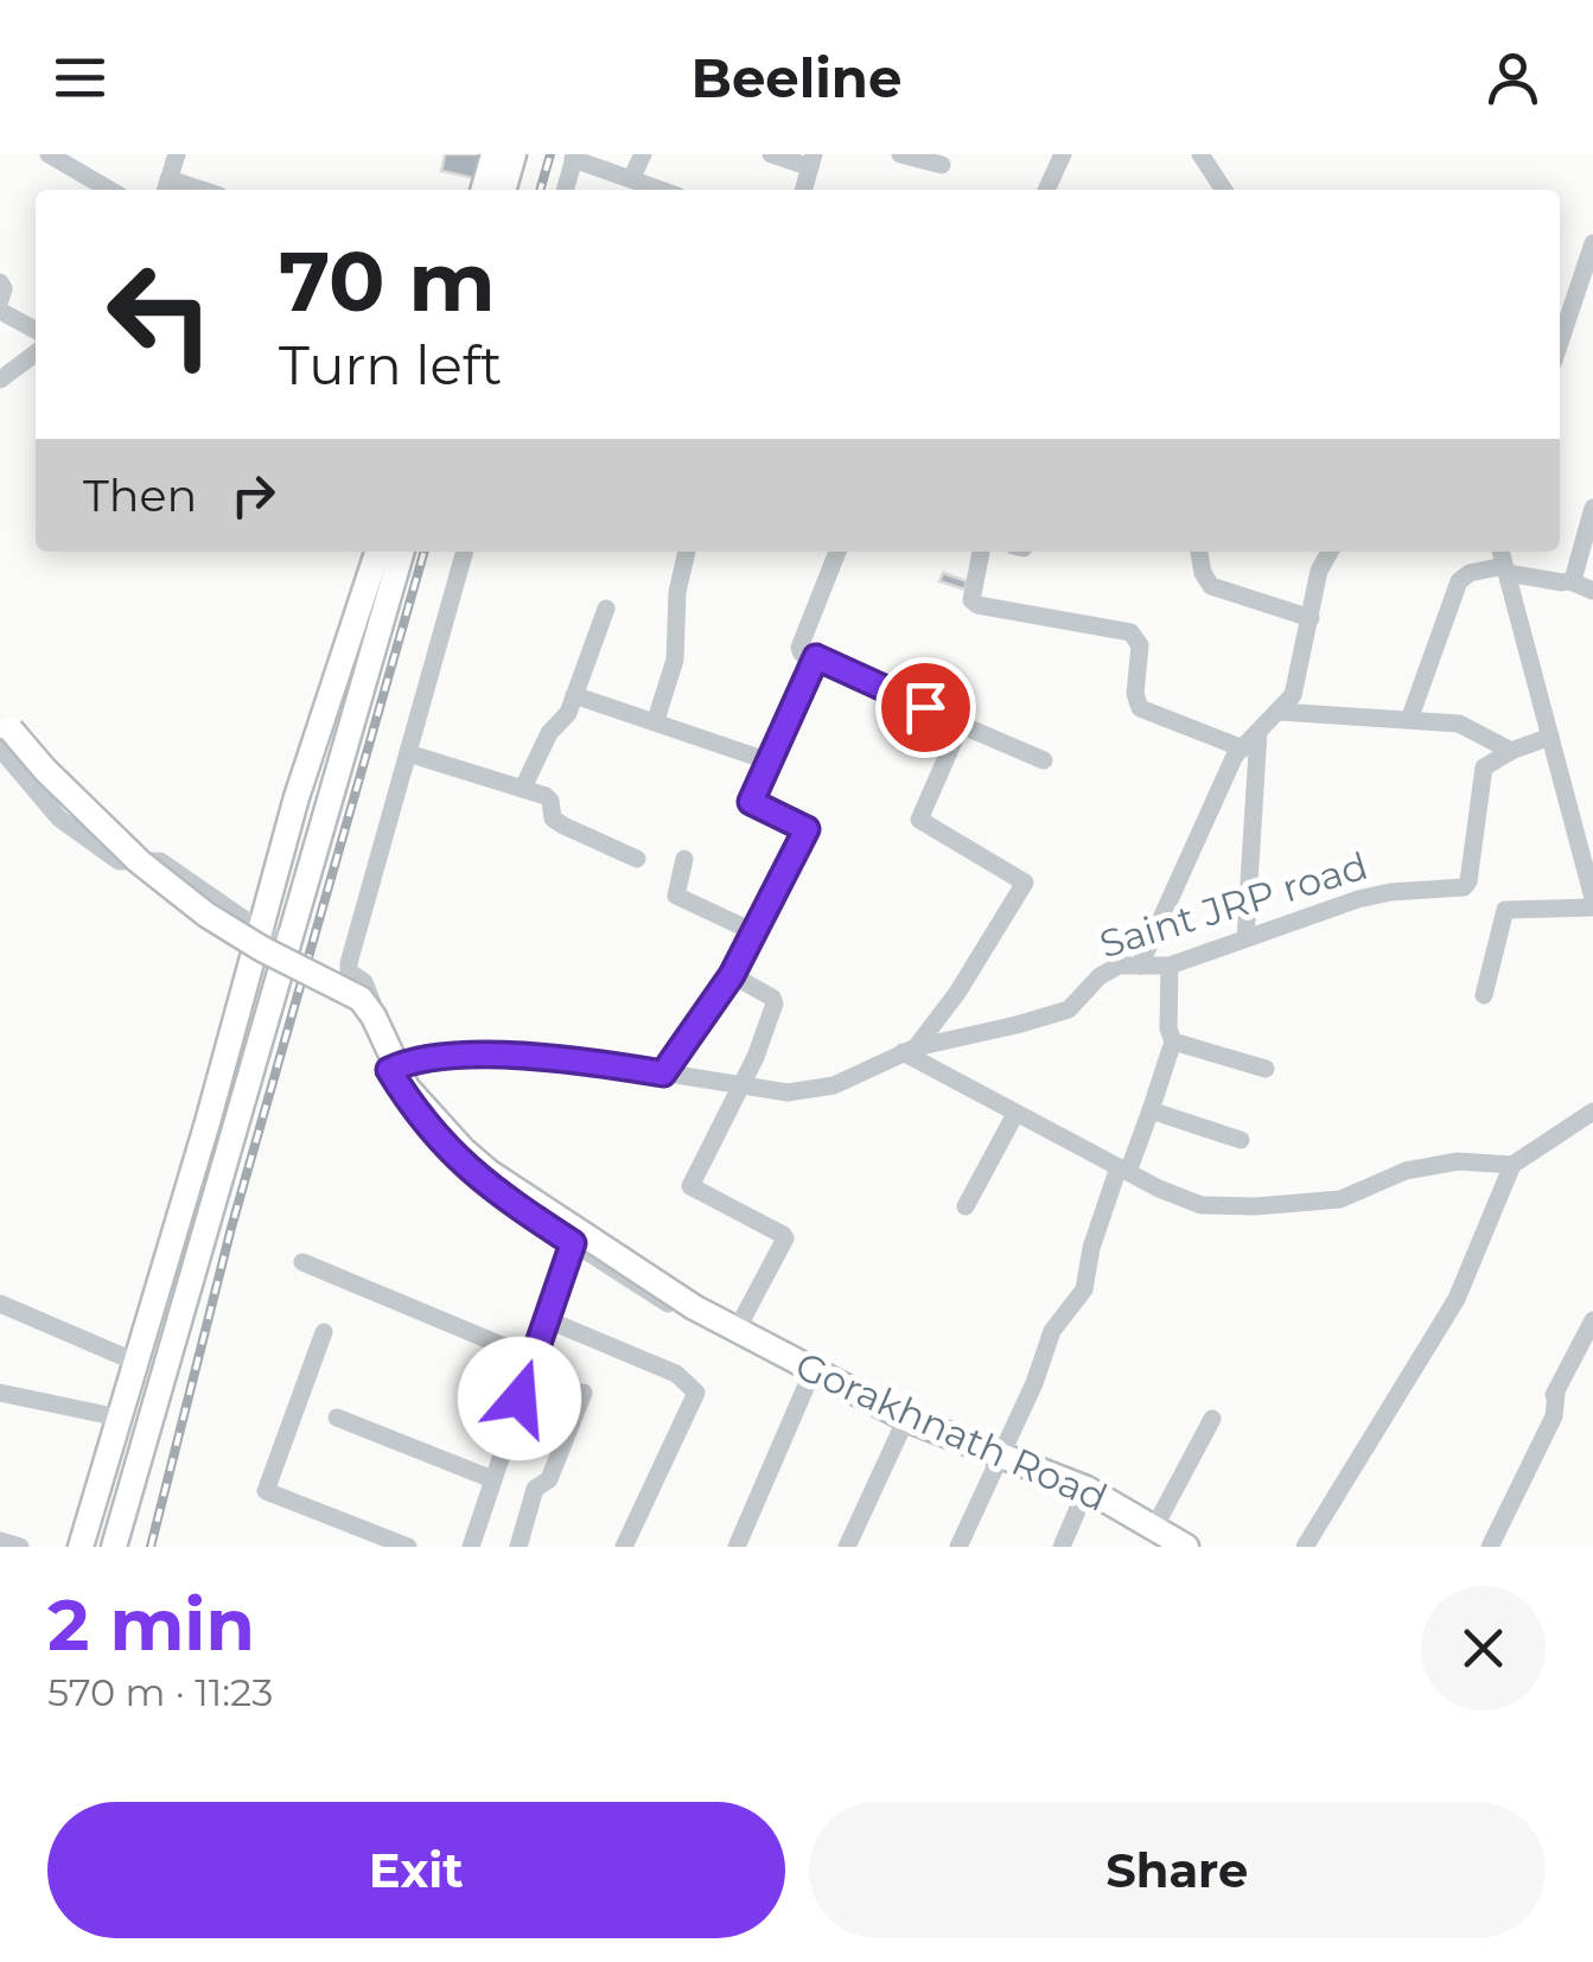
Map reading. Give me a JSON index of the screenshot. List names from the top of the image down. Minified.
{"streets":{"main road":["Gorakhnath Road"],"street":["Saint JRP road"]},"page":{"header":"Beeline","turn":["70 m","Turn left"],"then":"Then","heading":["2 min","570 m · 11:23"],"buttons":["Exit","Share"]}}
